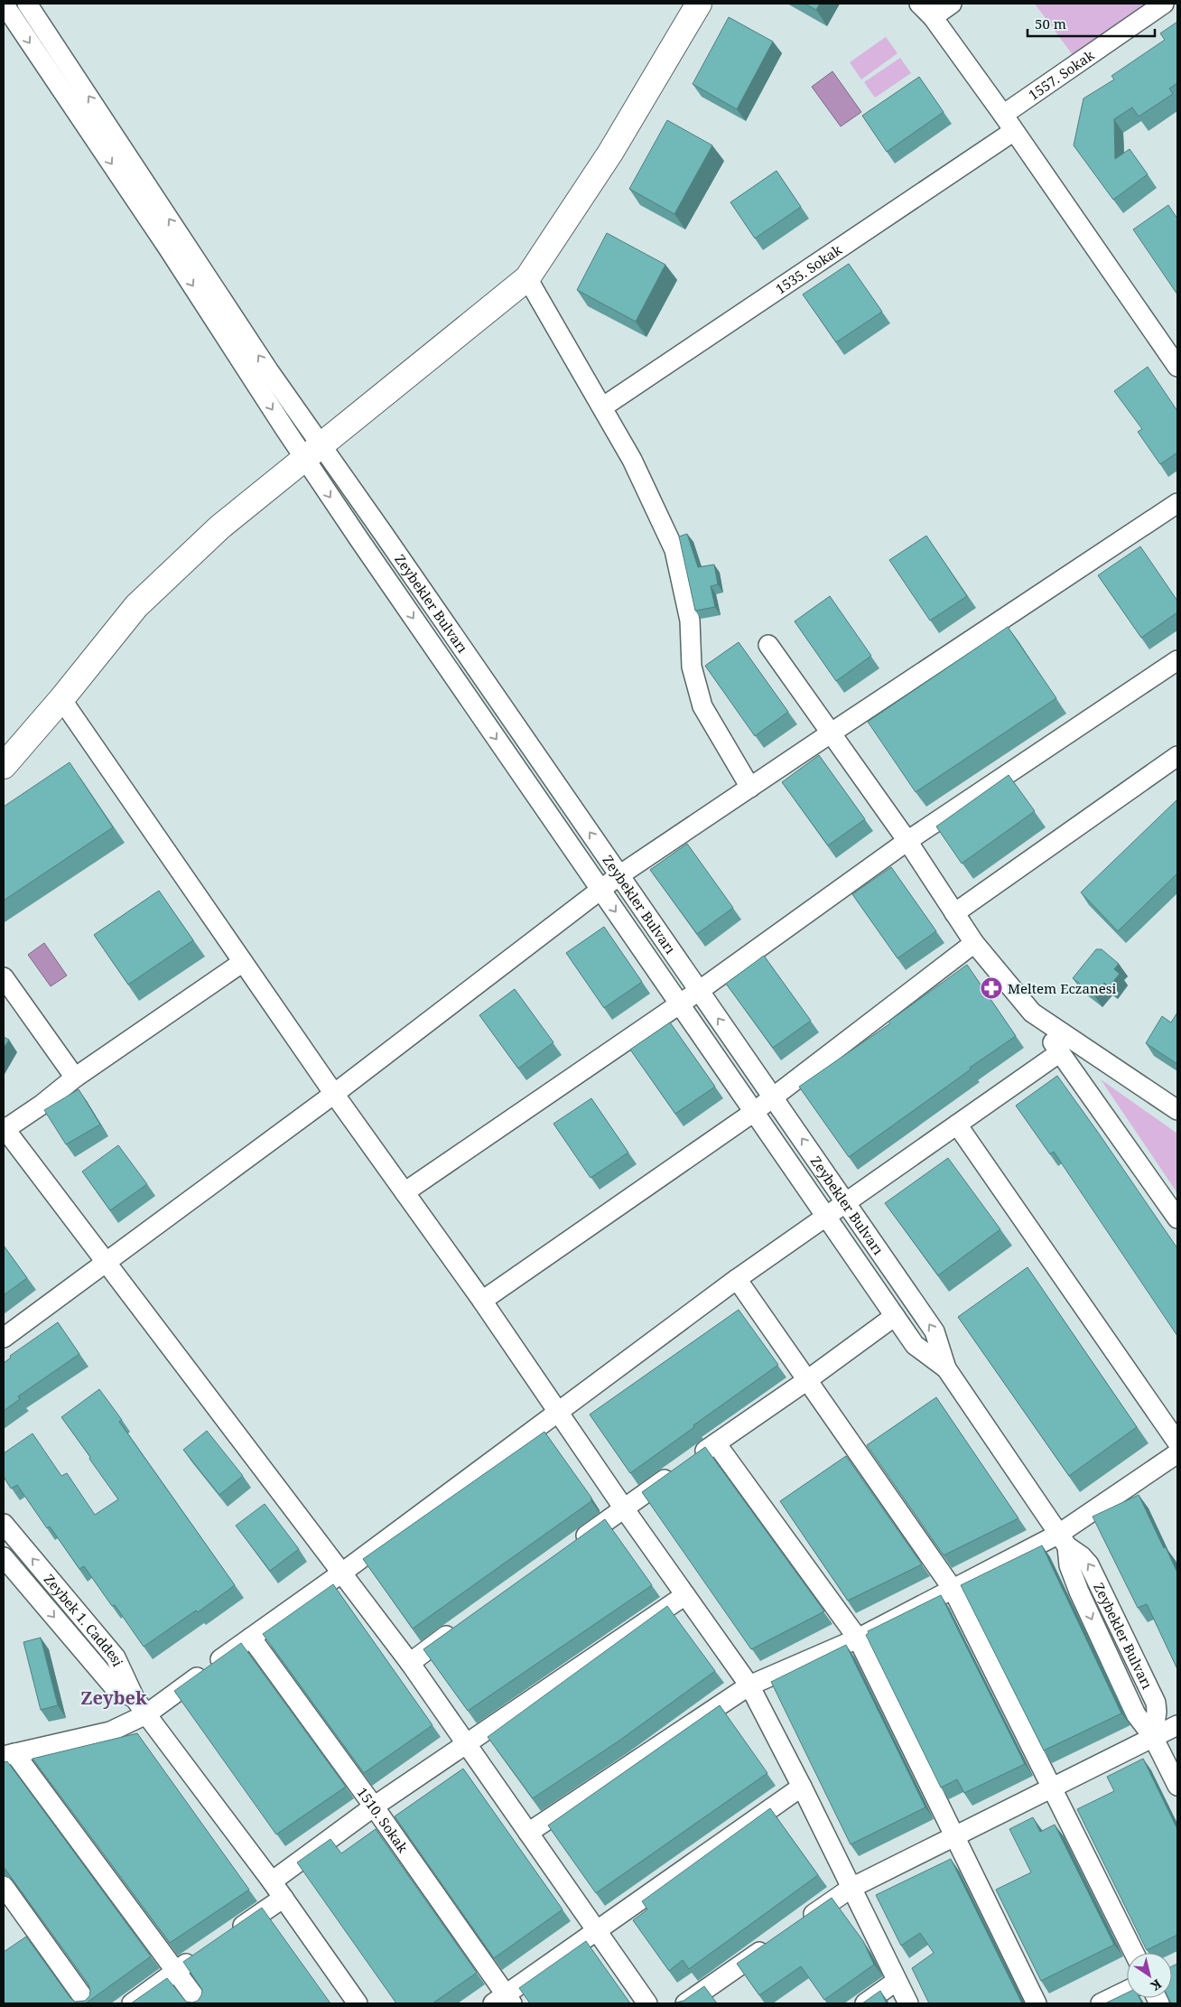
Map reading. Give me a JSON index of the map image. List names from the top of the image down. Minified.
{"streets":{"street":["1557. Sokak","1535. Sokak","Zeybekler Bulvarı","Zeybek 1. Caddesi","1510. Sokak"]},"districts":["Zeybek"],"places":{"pharmacy":["Meltem Eczanesi"]},"scale_bar":"50 m","north":"bottom right"}
